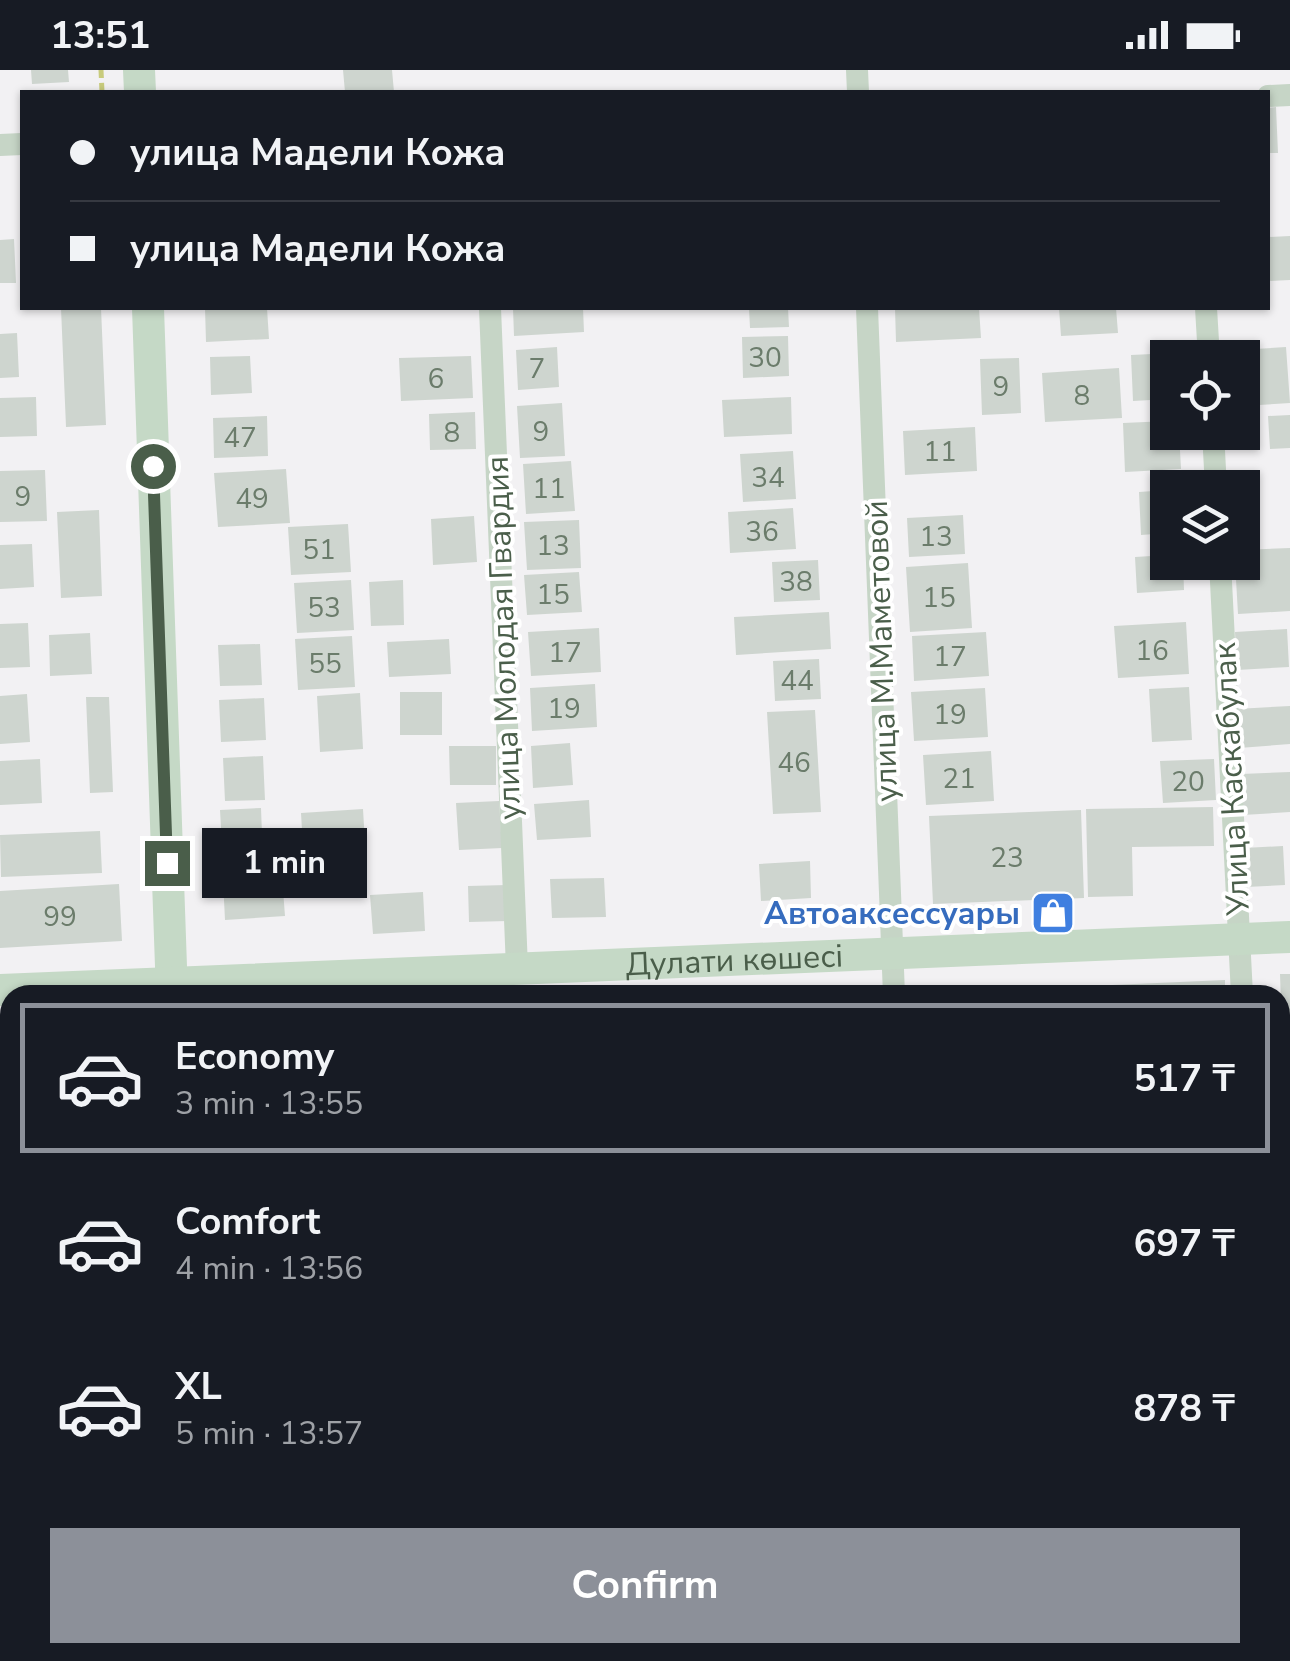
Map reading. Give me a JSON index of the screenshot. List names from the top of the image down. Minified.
{"streets":{"main road":["Дулати көшесі"],"street":["улица Молодая Гвардия","улица М.Маметовой","Улица Каскабулак"]},"crossings":[["улица Молодая Гвардия","Дулати көшесі"],["улица М.Маметовой","Дулати көшесі"],["Улица Каскабулак","Дулати көшесі"]],"places":{"shop":["Автоаксессуары"]},"house_numbers":["30","7","6","9","8","9","8","47","11","34","11","9","49","36","13","13","51","38","15","15","53","16","17","17","55","44","19","19","46","21","20","23","99"],"page":{"status":"13:51","banner":["улица Мадели Кожа","улица Мадели Кожа"],"bubble":"1 min","list":[{"name":"Economy","note":"3 min · 13:55","value":"517 ₸"},{"name":"Comfort","note":"4 min · 13:56","value":"697 ₸"},{"name":"XL","note":"5 min · 13:57","value":"878 ₸"}],"buttons":"Confirm"}}
